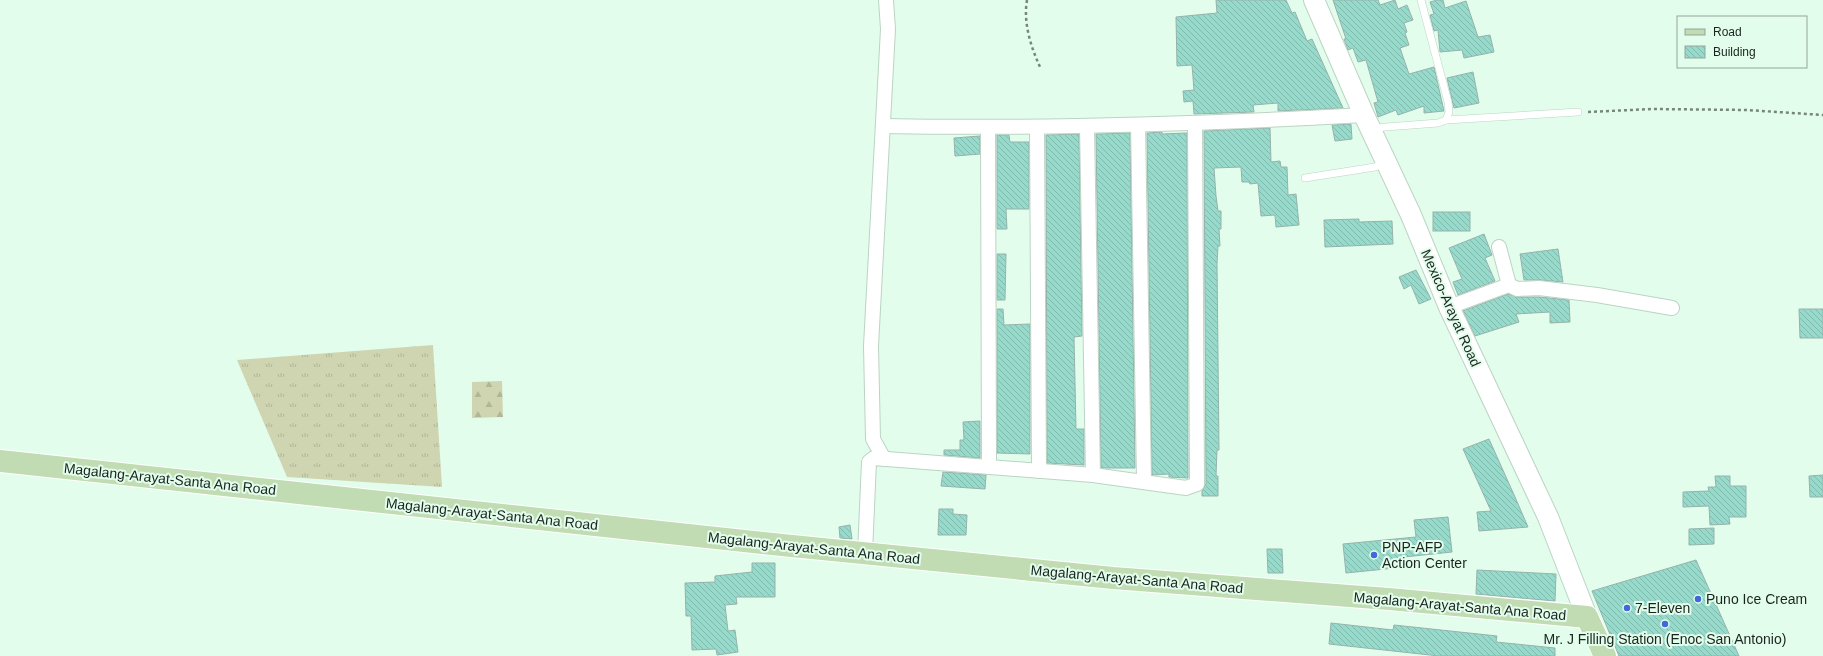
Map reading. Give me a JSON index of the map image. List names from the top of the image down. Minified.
{"streets":{"main road":["Mexico-Arayat Road","Magalang-Arayat-Santa Ana Road"]},"crossings":[["Mexico-Arayat Road","Magalang-Arayat-Santa Ana Road"]],"places":["PNP-AFP Action Center","Puno Ice Cream","7-Eleven","Mr. J Filling Station (Enoc San Antonio)"],"legend":["Road","Building"]}
